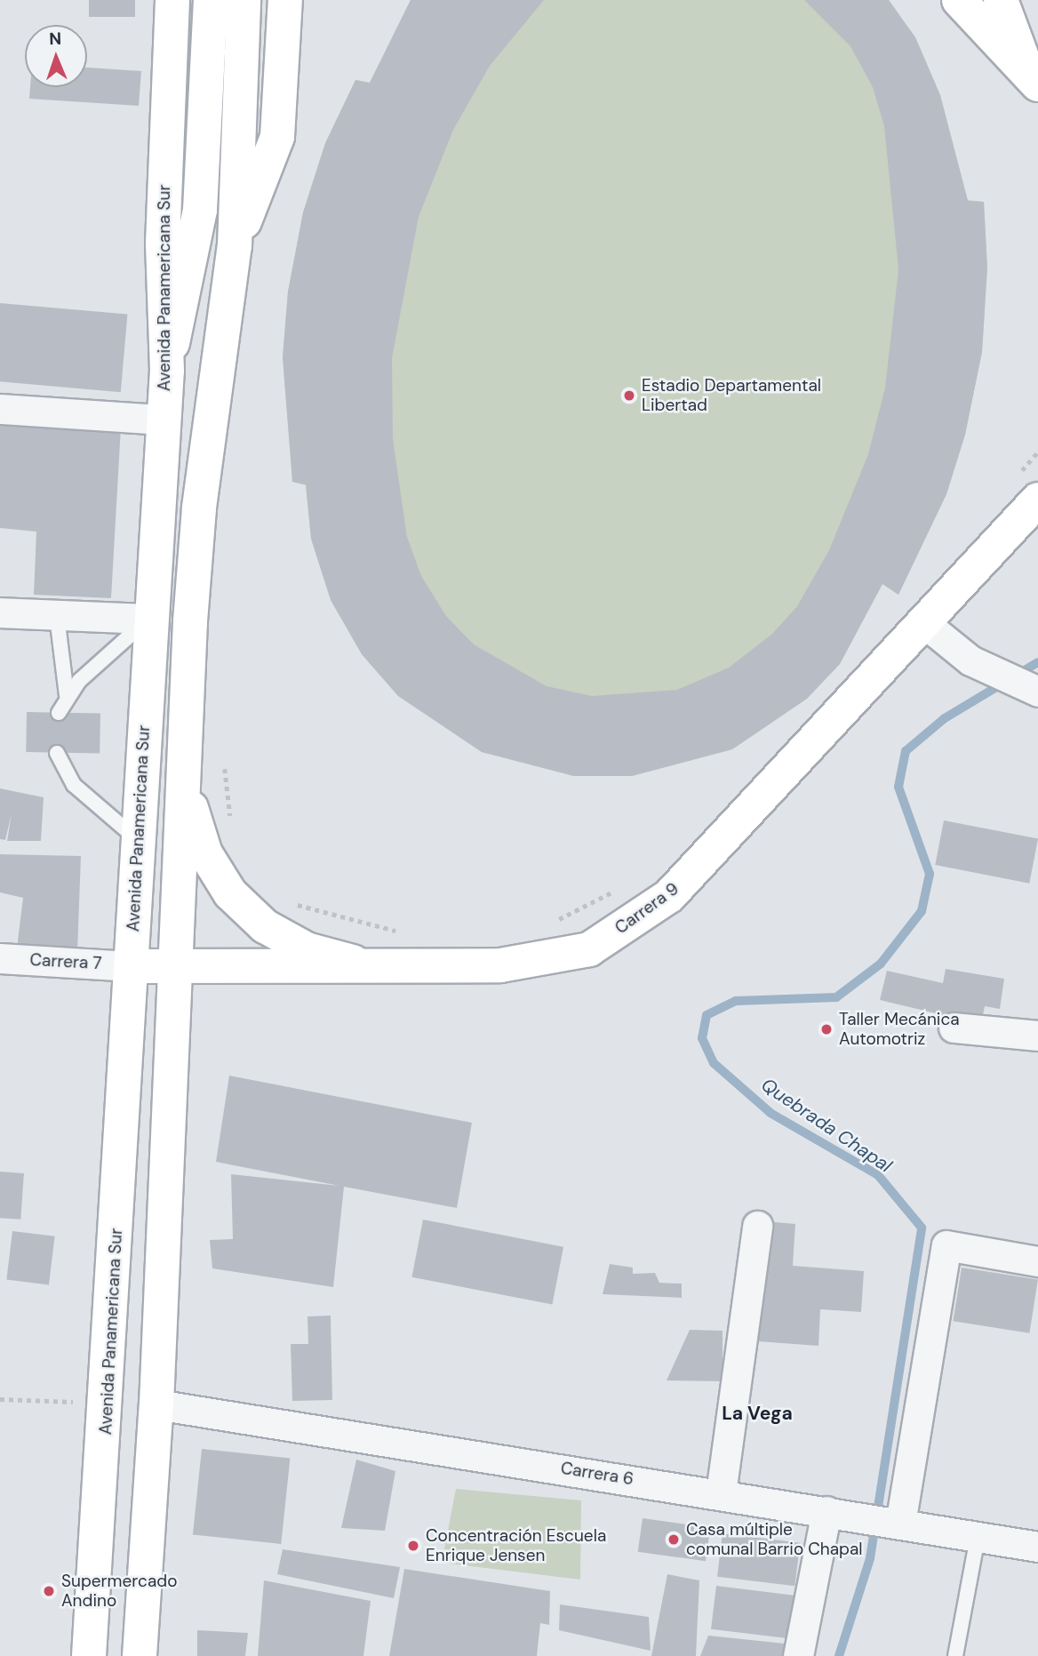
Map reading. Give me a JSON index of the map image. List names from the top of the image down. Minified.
{"streets":{"main road":["Avenida Panamericana Sur","Carrera 9"],"street":["Carrera 7","Carrera 6"]},"crossings":[["Avenida Panamericana Sur","Carrera 9"],["Avenida Panamericana Sur","Carrera 7"],["Carrera 9","Carrera 7"]],"districts":["La Vega"],"water":["Quebrada Chapal"],"places":["Estadio Departamental Libertad","Taller Mecánica Automotriz","Casa múltiple comunal Barrio Chapal","Concentración Escuela Enrique Jensen","Supermercado Andino"],"north":"top"}
